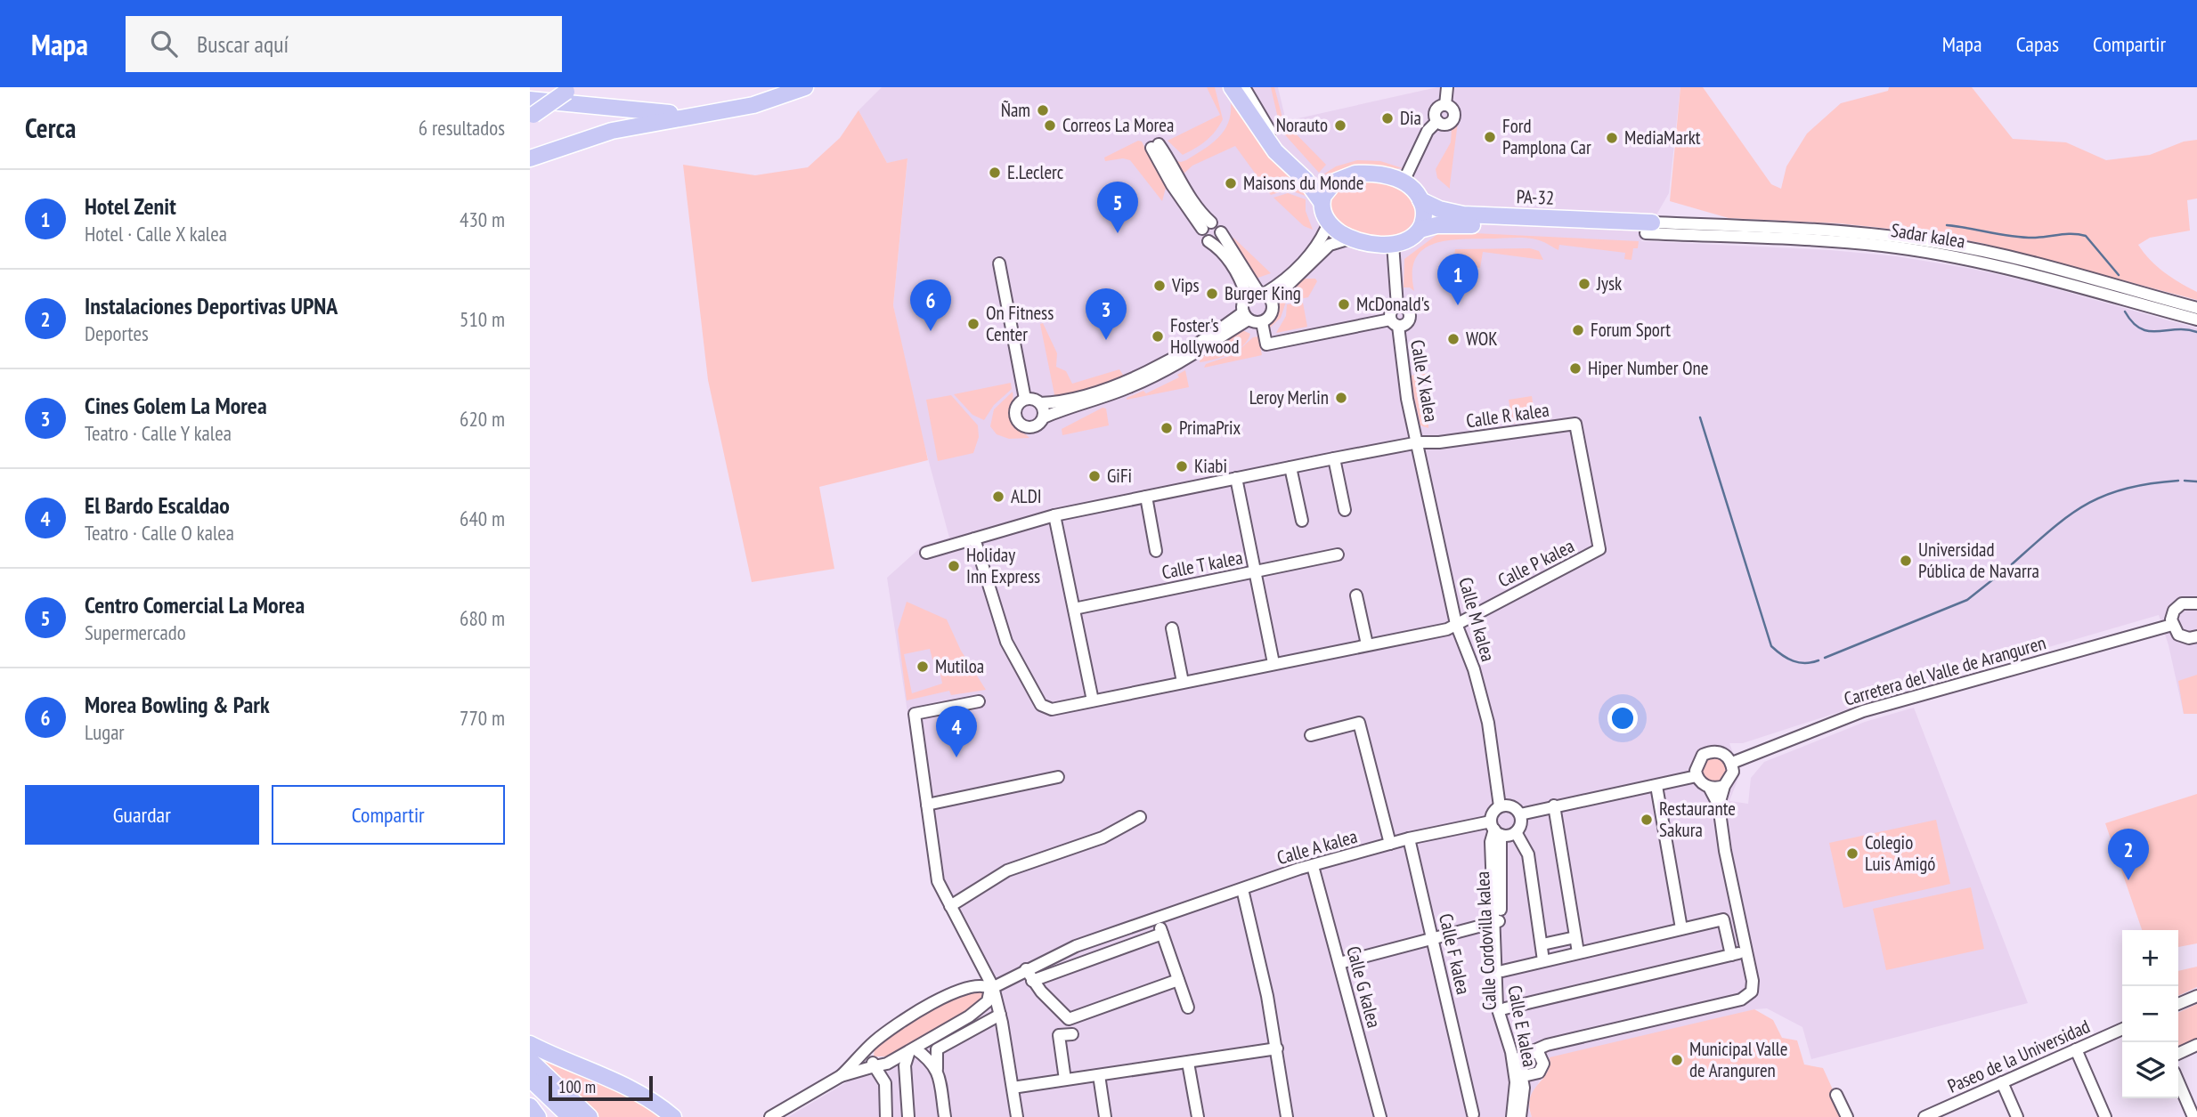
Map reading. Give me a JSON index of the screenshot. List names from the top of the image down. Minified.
{"streets":{"highway":["PA-32"],"street":["Sadar kalea","Calle X kalea","Calle R kalea","Calle P kalea","Calle T kalea","Calle M kalea","Carretera del Valle de Aranguren","Calle A kalea","Calle Cordovilla kalea","Calle F kalea","Calle G kalea","Calle E kalea","Paseo de la Universidad"]},"crossings":[["PA-32","Sadar kalea"],["Calle X kalea","Calle R kalea"],["Calle X kalea","Calle M kalea"],["Calle R kalea","Calle P kalea"],["Calle R kalea","Calle M kalea"],["Calle P kalea","Calle M kalea"],["Calle M kalea","Calle A kalea"],["Calle M kalea","Calle Cordovilla kalea"],["Calle A kalea","Calle Cordovilla kalea"],["Calle A kalea","Calle F kalea"],["Calle A kalea","Calle G kalea"],["Calle Cordovilla kalea","Calle E kalea"]],"places":["Ñam","Dia","Correos La Morea","Norauto","Ford Pamplona Car","MediaMarkt","E.Leclerc","Maisons du Monde","Jysk","Vips","Burger King","McDonald's","On Fitness Center","Forum Sport","Foster's Hollywood","WOK","Hiper Number One","Leroy Merlin","PrimaPrix","Kiabi","GiFi","ALDI","Universidad Pública de Navarra","Holiday Inn Express","Mutiloa","Restaurante Sakura","Colegio Luis Amigó","Municipal Valle de Aranguren"],"scale_bar":"100 m","page":{"header":"Mapa","search":"Buscar aquí","nav":["Mapa","Capas","Compartir"],"heading":["Cerca","6 resultados"],"list":[{"mark":"1","name":"Hotel Zenit","note":"Hotel · Calle X kalea","value":"430 m"},{"mark":"2","name":"Instalaciones Deportivas UPNA","note":"Deportes","value":"510 m"},{"mark":"3","name":"Cines Golem La Morea","note":"Teatro · Calle Y kalea","value":"620 m"},{"mark":"4","name":"El Bardo Escaldao","note":"Teatro · Calle O kalea","value":"640 m"},{"mark":"5","name":"Centro Comercial La Morea","note":"Supermercado","value":"680 m"},{"mark":"6","name":"Morea Bowling & Park","note":"Lugar","value":"770 m"}],"pins":["5","1","6","3","4","2"],"buttons":["Guardar","Compartir"],"map_buttons":["+","−"],"scale":"100 m"}}
